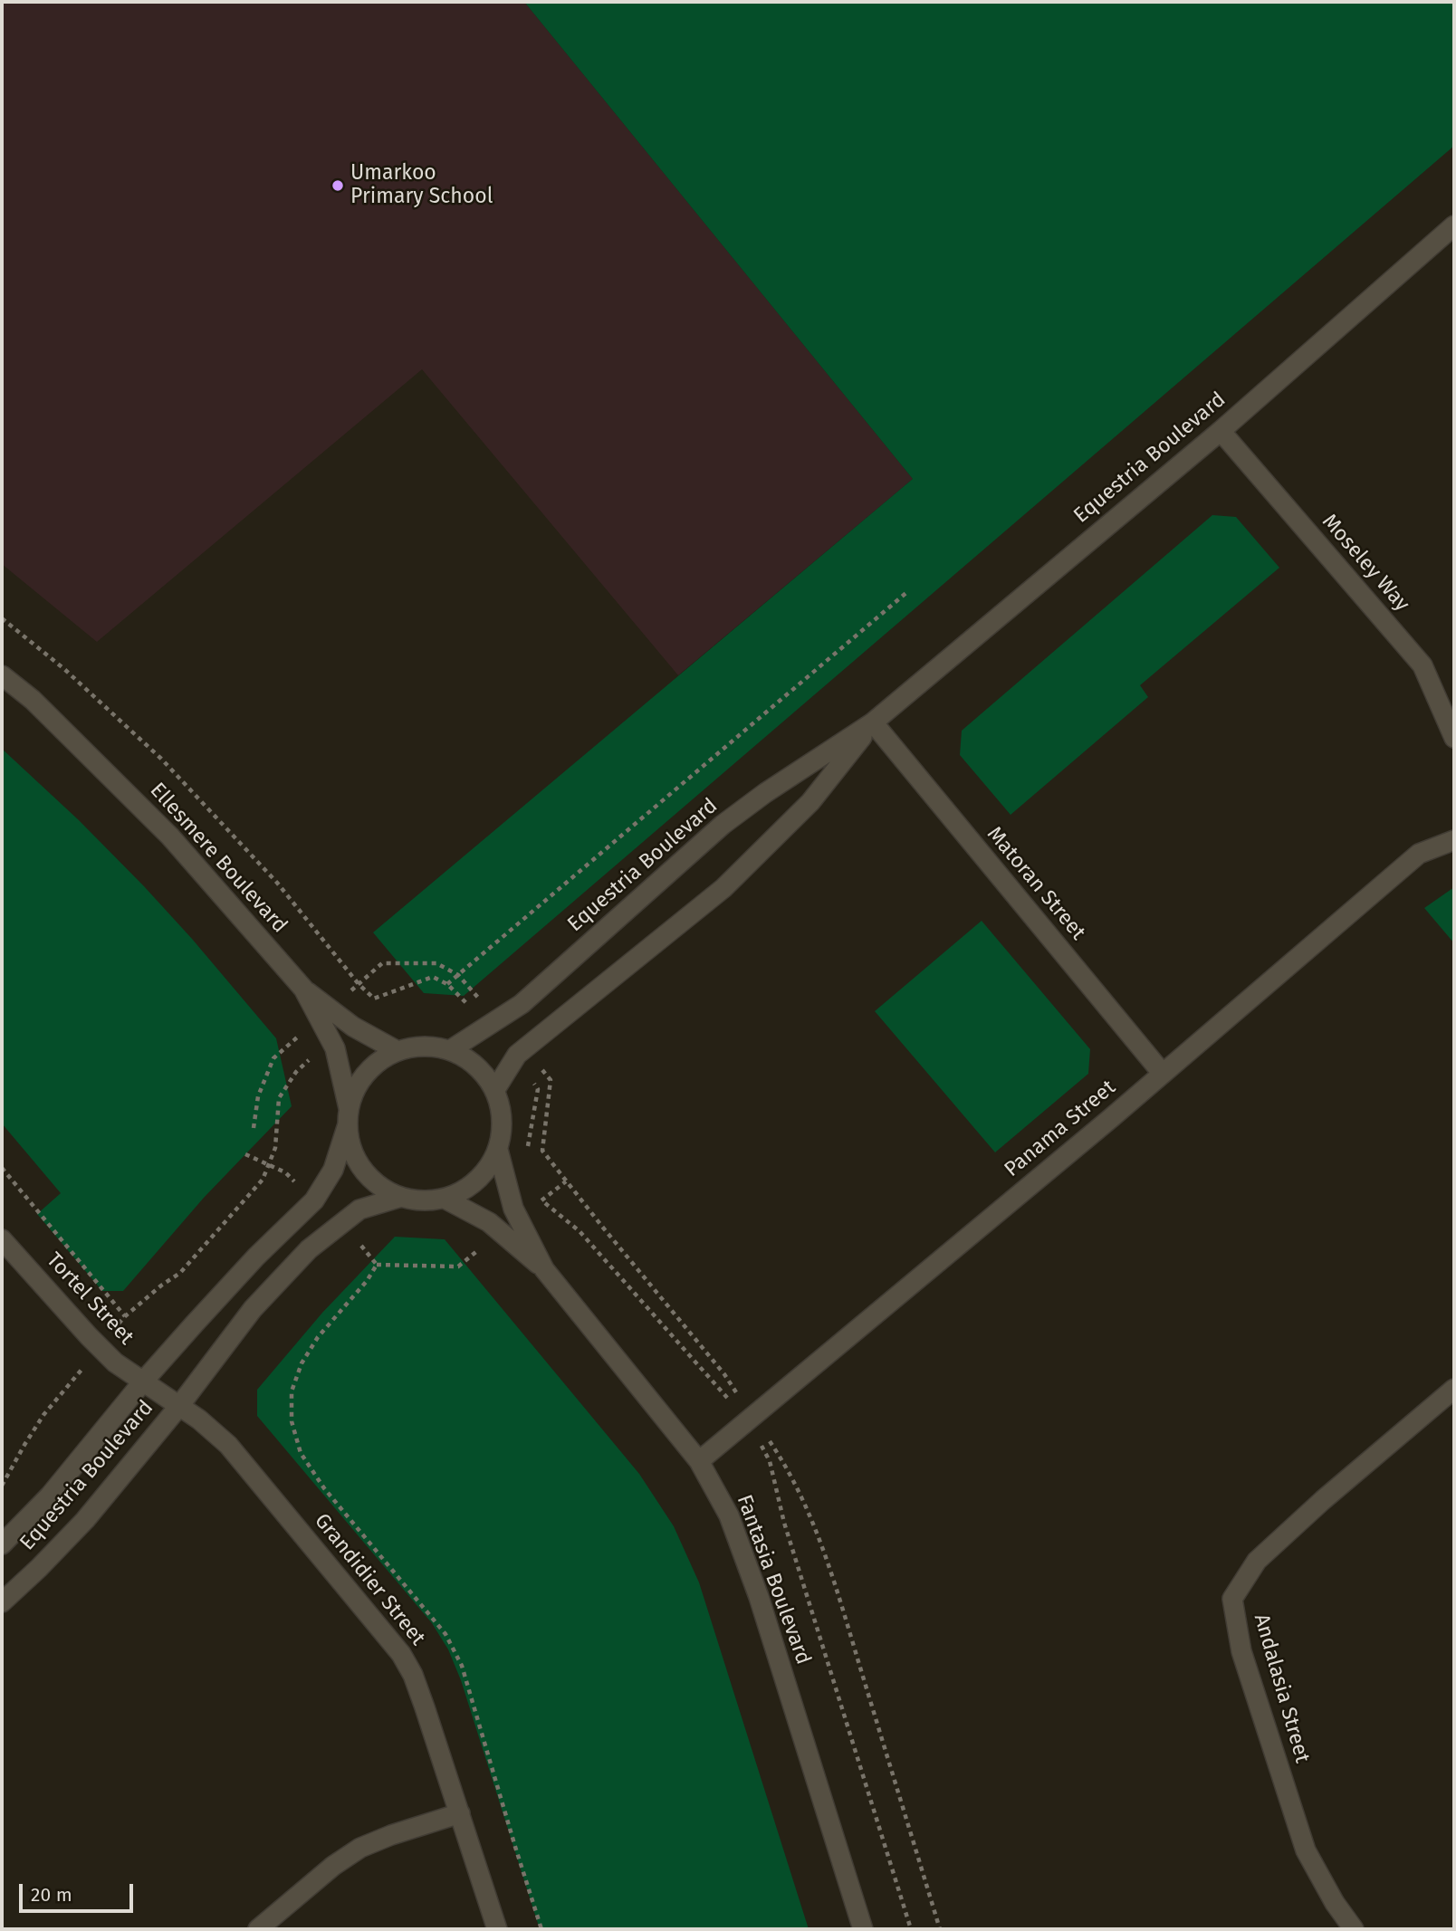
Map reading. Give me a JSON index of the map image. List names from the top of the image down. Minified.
{"streets":{"street":["Equestria Boulevard","Moseley Way","Ellesmere Boulevard","Matoran Street","Panama Street","Tortel Street","Grandidier Street","Fantasia Boulevard","Andalasia Street"]},"crossings":[["Equestria Boulevard","Moseley Way"],["Equestria Boulevard","Ellesmere Boulevard"],["Equestria Boulevard","Matoran Street"],["Equestria Boulevard","Tortel Street"],["Equestria Boulevard","Grandidier Street"],["Equestria Boulevard","Fantasia Boulevard"],["Ellesmere Boulevard","Fantasia Boulevard"],["Matoran Street","Panama Street"],["Panama Street","Fantasia Boulevard"],["Tortel Street","Grandidier Street"]],"places":["Umarkoo Primary School"],"scale_bar":"20 m"}
